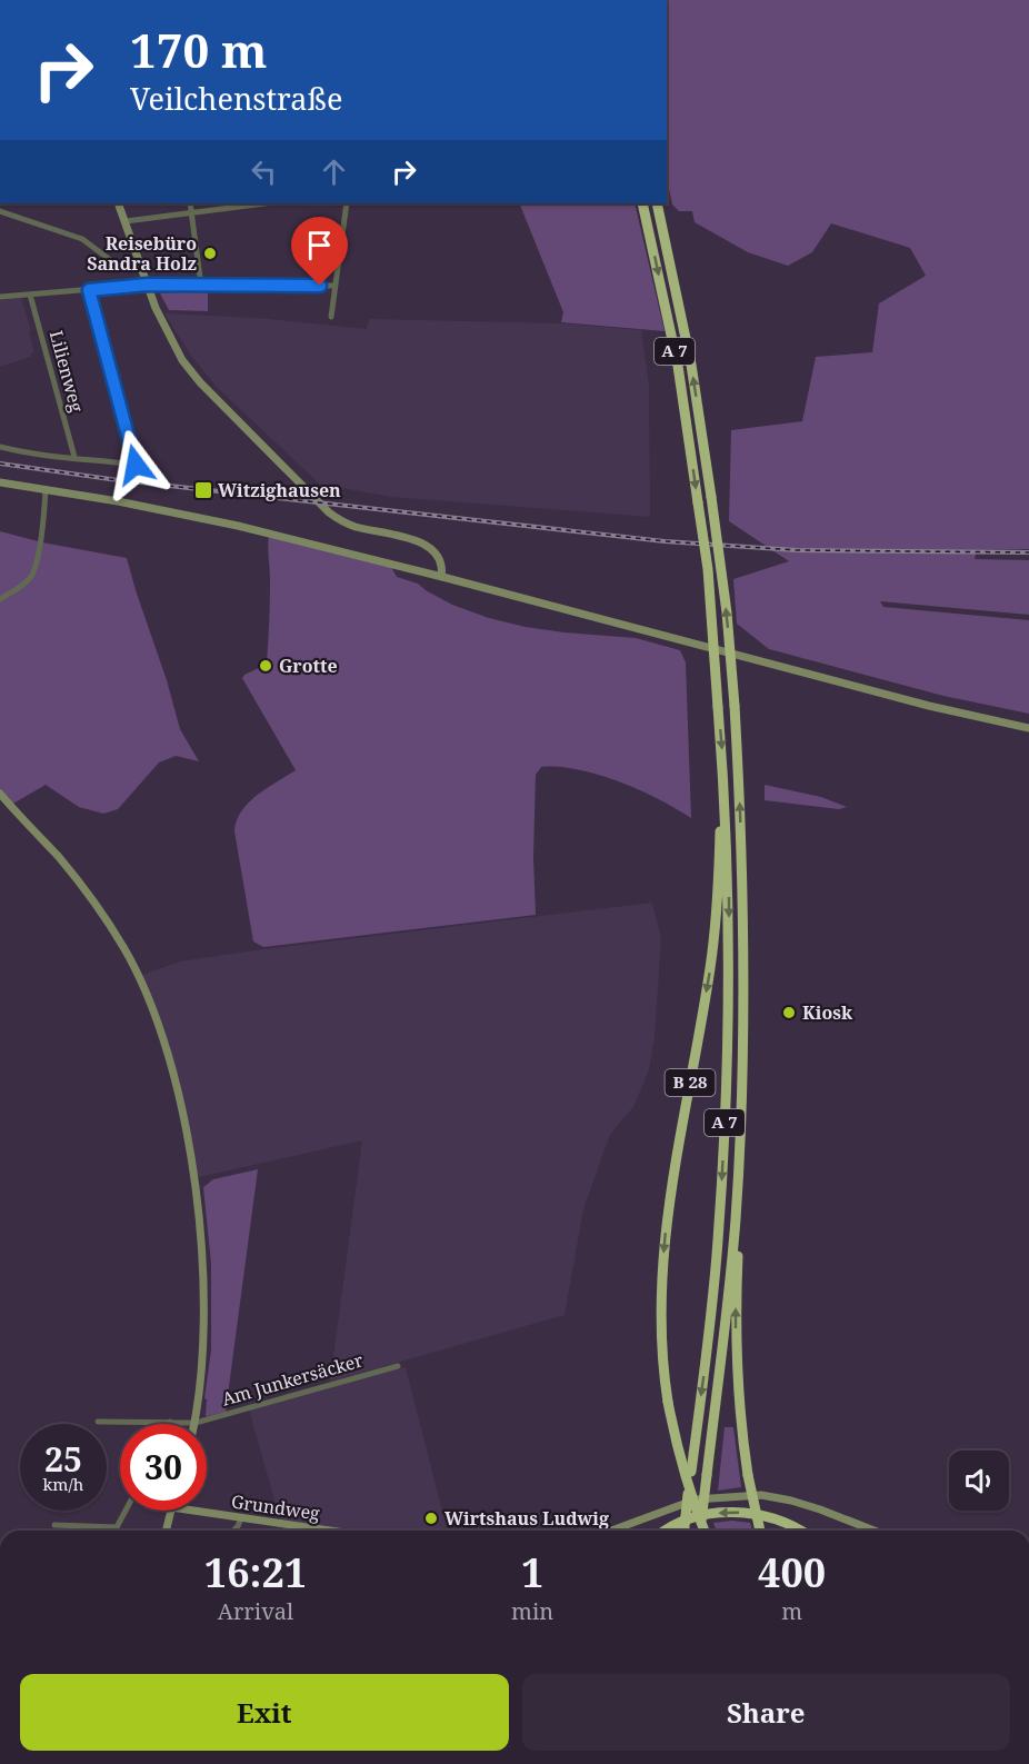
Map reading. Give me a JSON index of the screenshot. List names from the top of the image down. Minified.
{"streets":{"highway":["A 7","B 28"],"main road":["Grundweg"],"street":["Lilienweg","Am Junkersäcker"]},"crossings":[["A 7","B 28"]],"places":{"other":["Reisebüro Sandra Holz","Grotte","Kiosk","Wirtshaus Ludwig"],"transit":["Witzighausen"]},"page":{"turn":["170 m","Veilchenstraße"],"speed":"25 km/h","limit":"30","eta":["16:21","Arrival","1","min","400","m"],"buttons":["Exit","Share"]}}
